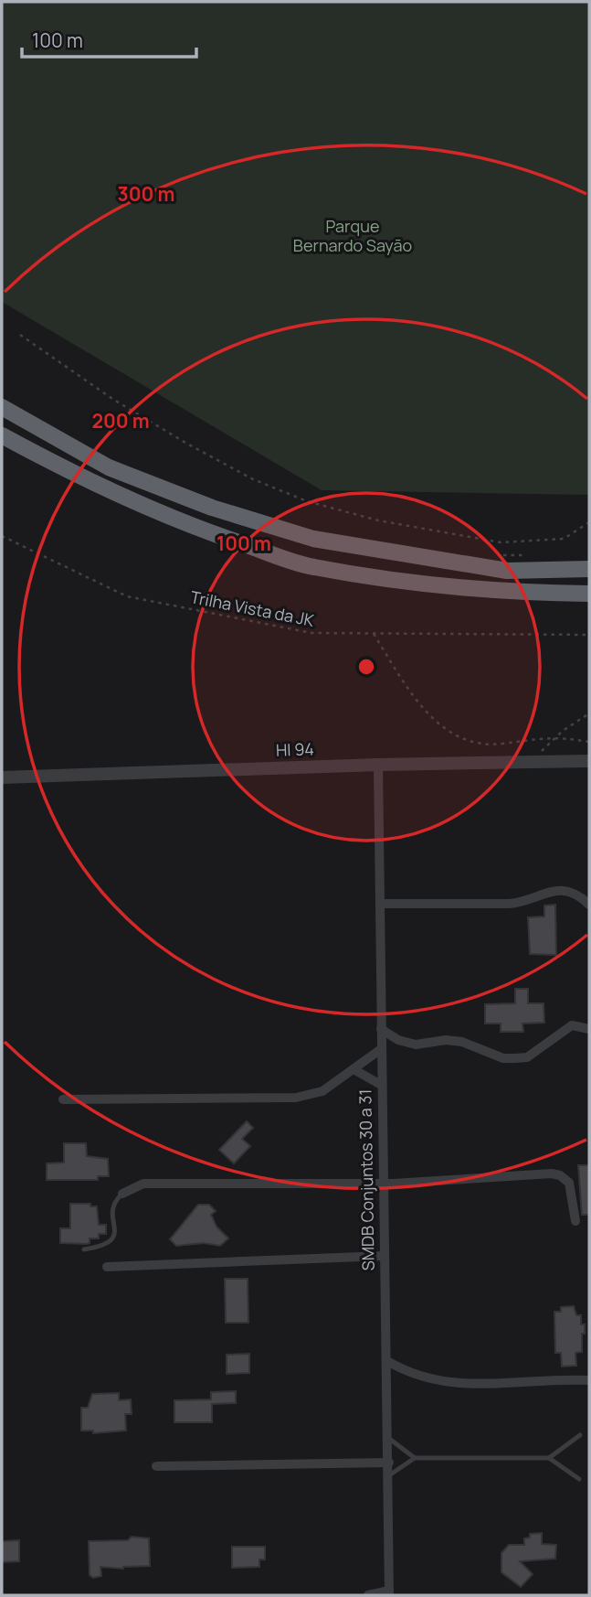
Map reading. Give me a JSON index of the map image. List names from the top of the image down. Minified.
{"streets":{"street":["HI 94","SMDB Conjuntos 30 a 31"],"path":["Trilha Vista da JK"]},"crossings":[["HI 94","SMDB Conjuntos 30 a 31"]],"parks":["Parque Bernardo Sayão"],"scale_bar":"100 m","rings":["300 m","200 m","100 m"]}
